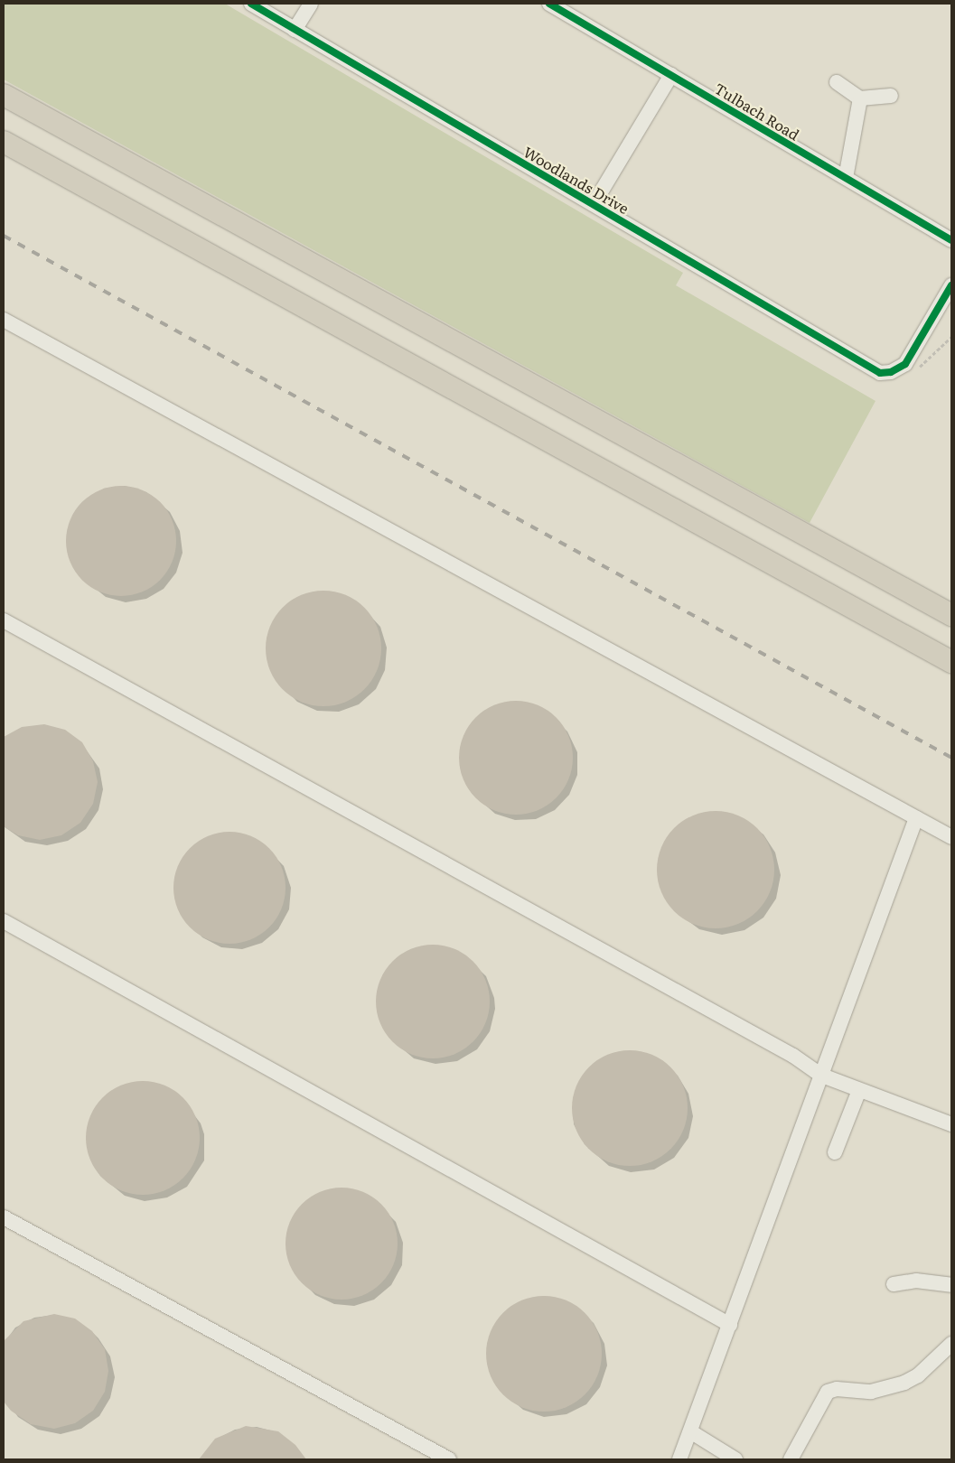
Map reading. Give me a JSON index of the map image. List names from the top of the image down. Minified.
{"streets":{"street":["Tulbach Road","Woodlands Drive"]}}
